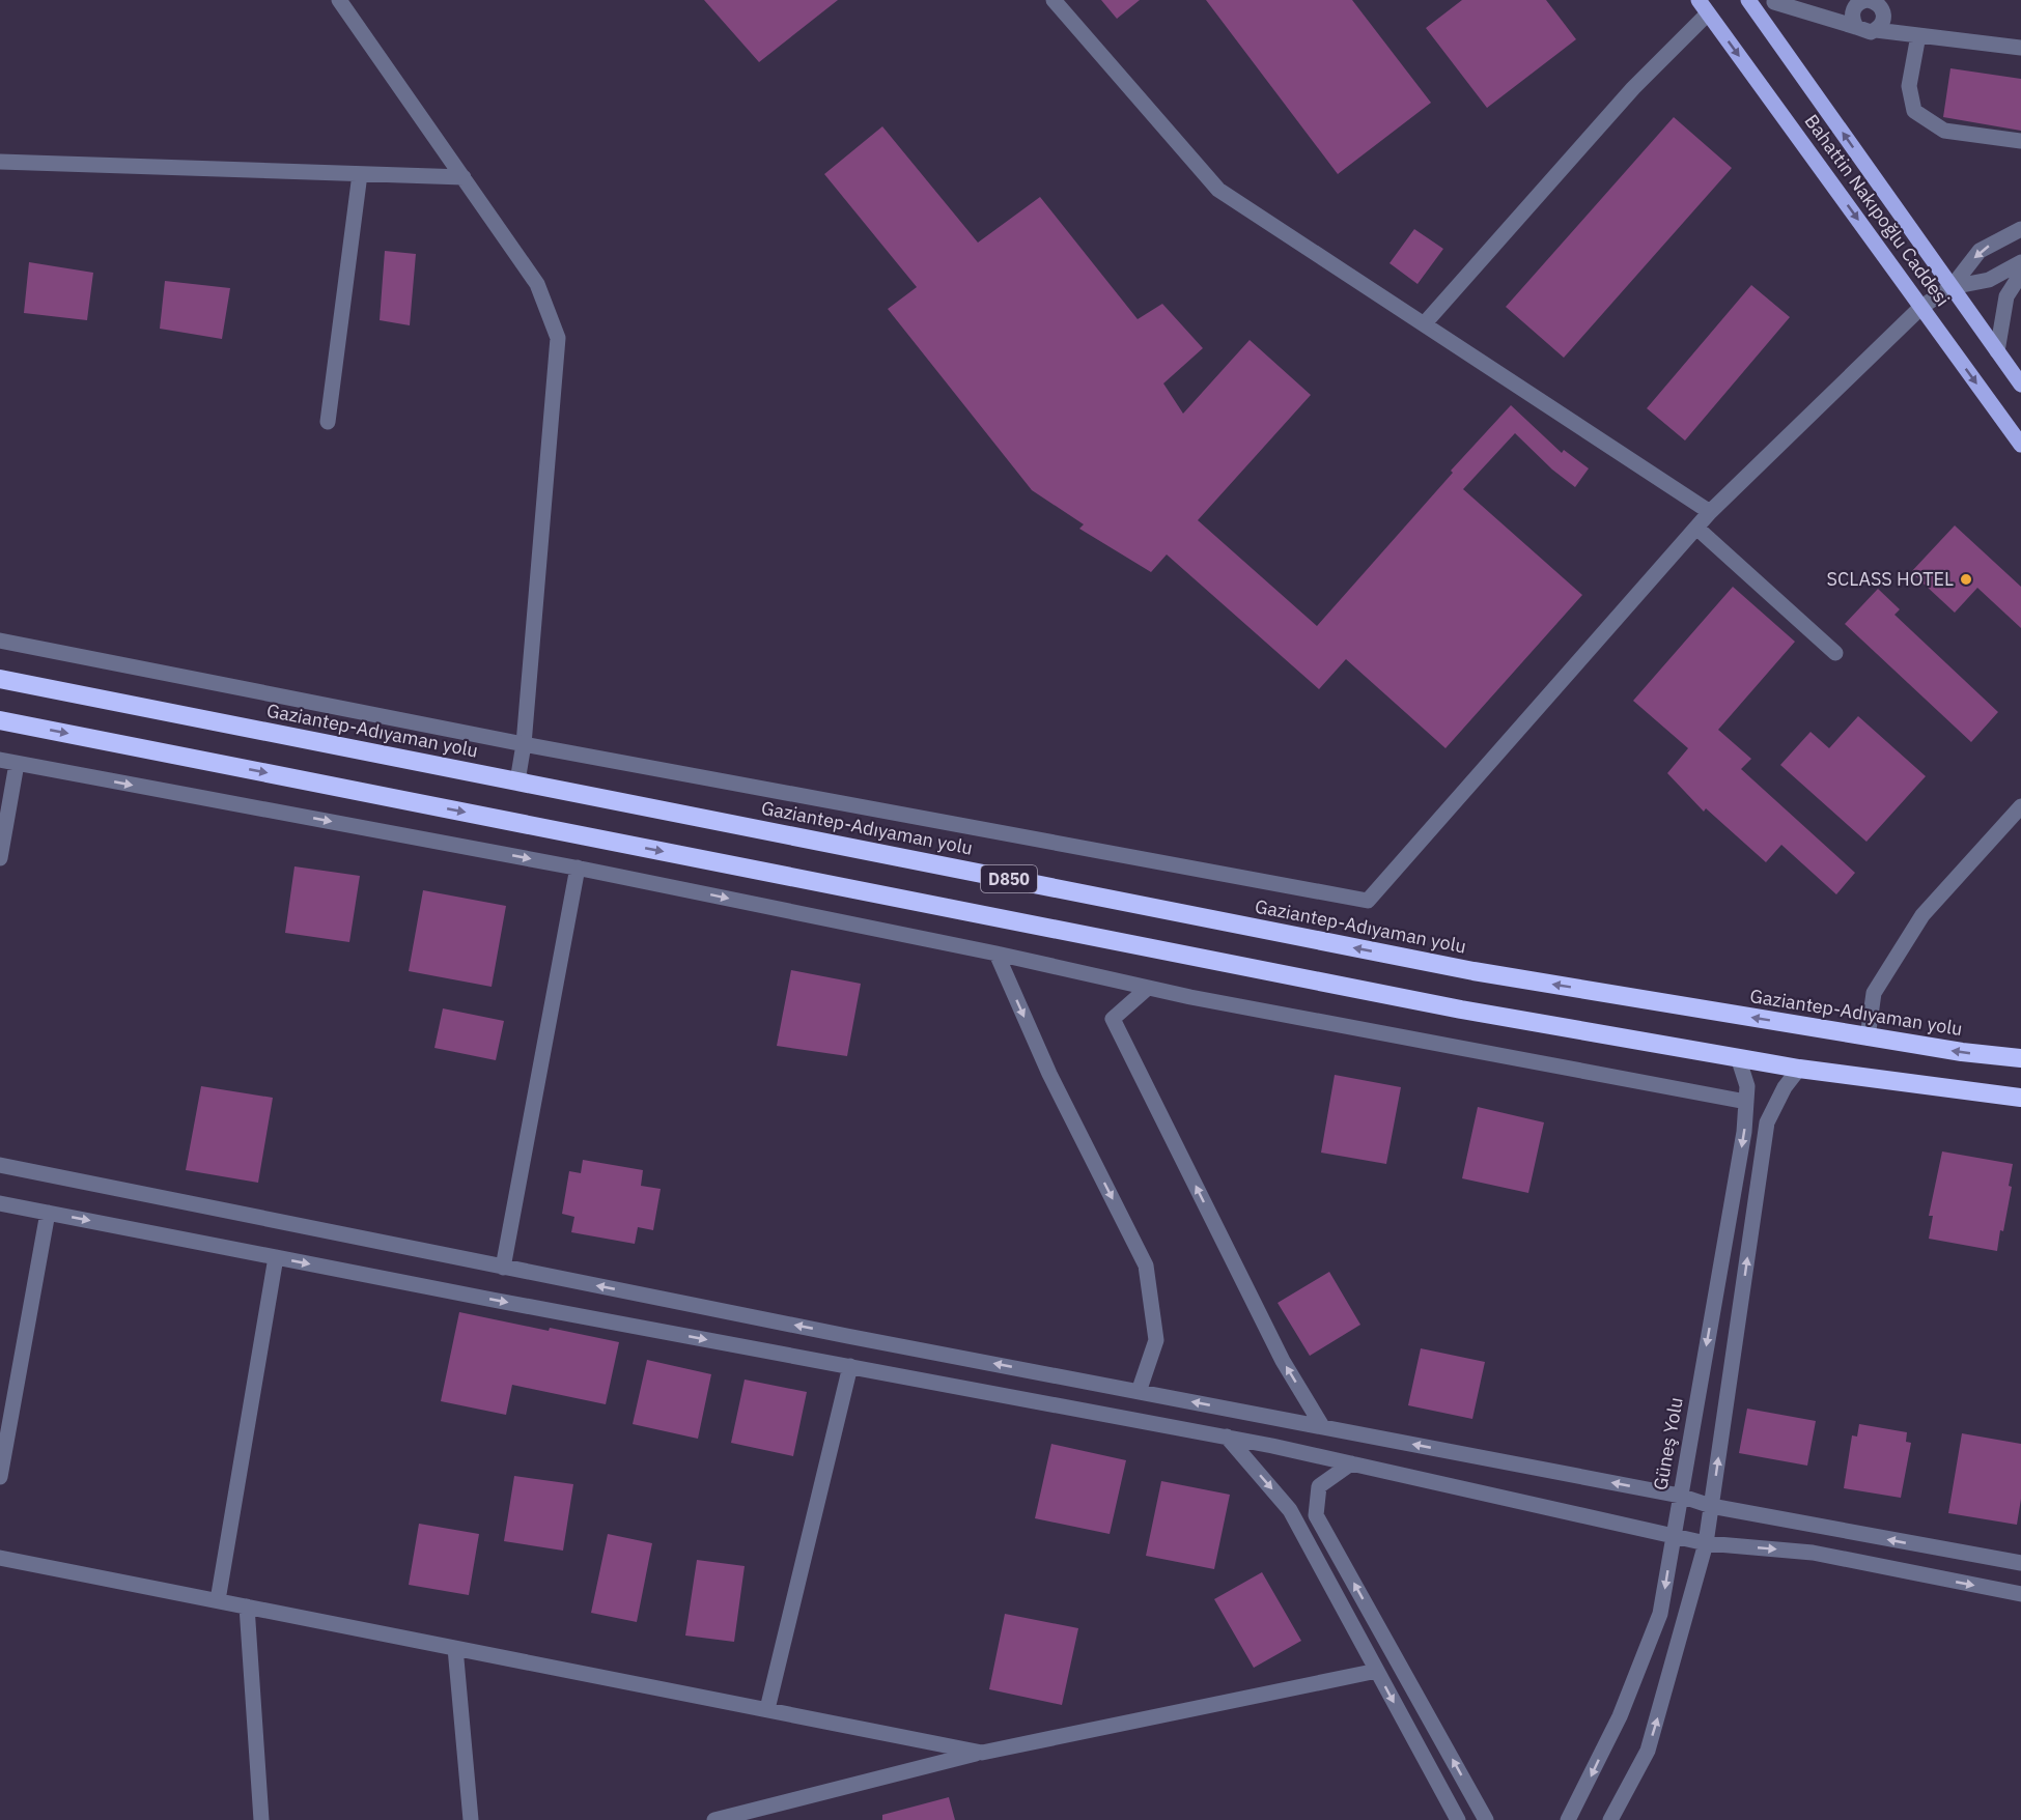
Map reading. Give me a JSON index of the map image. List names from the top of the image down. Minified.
{"streets":{"highway":["Gaziantep-Adıyaman yolu","D850"],"main road":["Bahattin Nakıpoğlu Caddesi"],"street":["Güneş Yolu"]},"crossings":[["D850","Güneş Yolu"]],"places":["SCLASS HOTEL"]}
